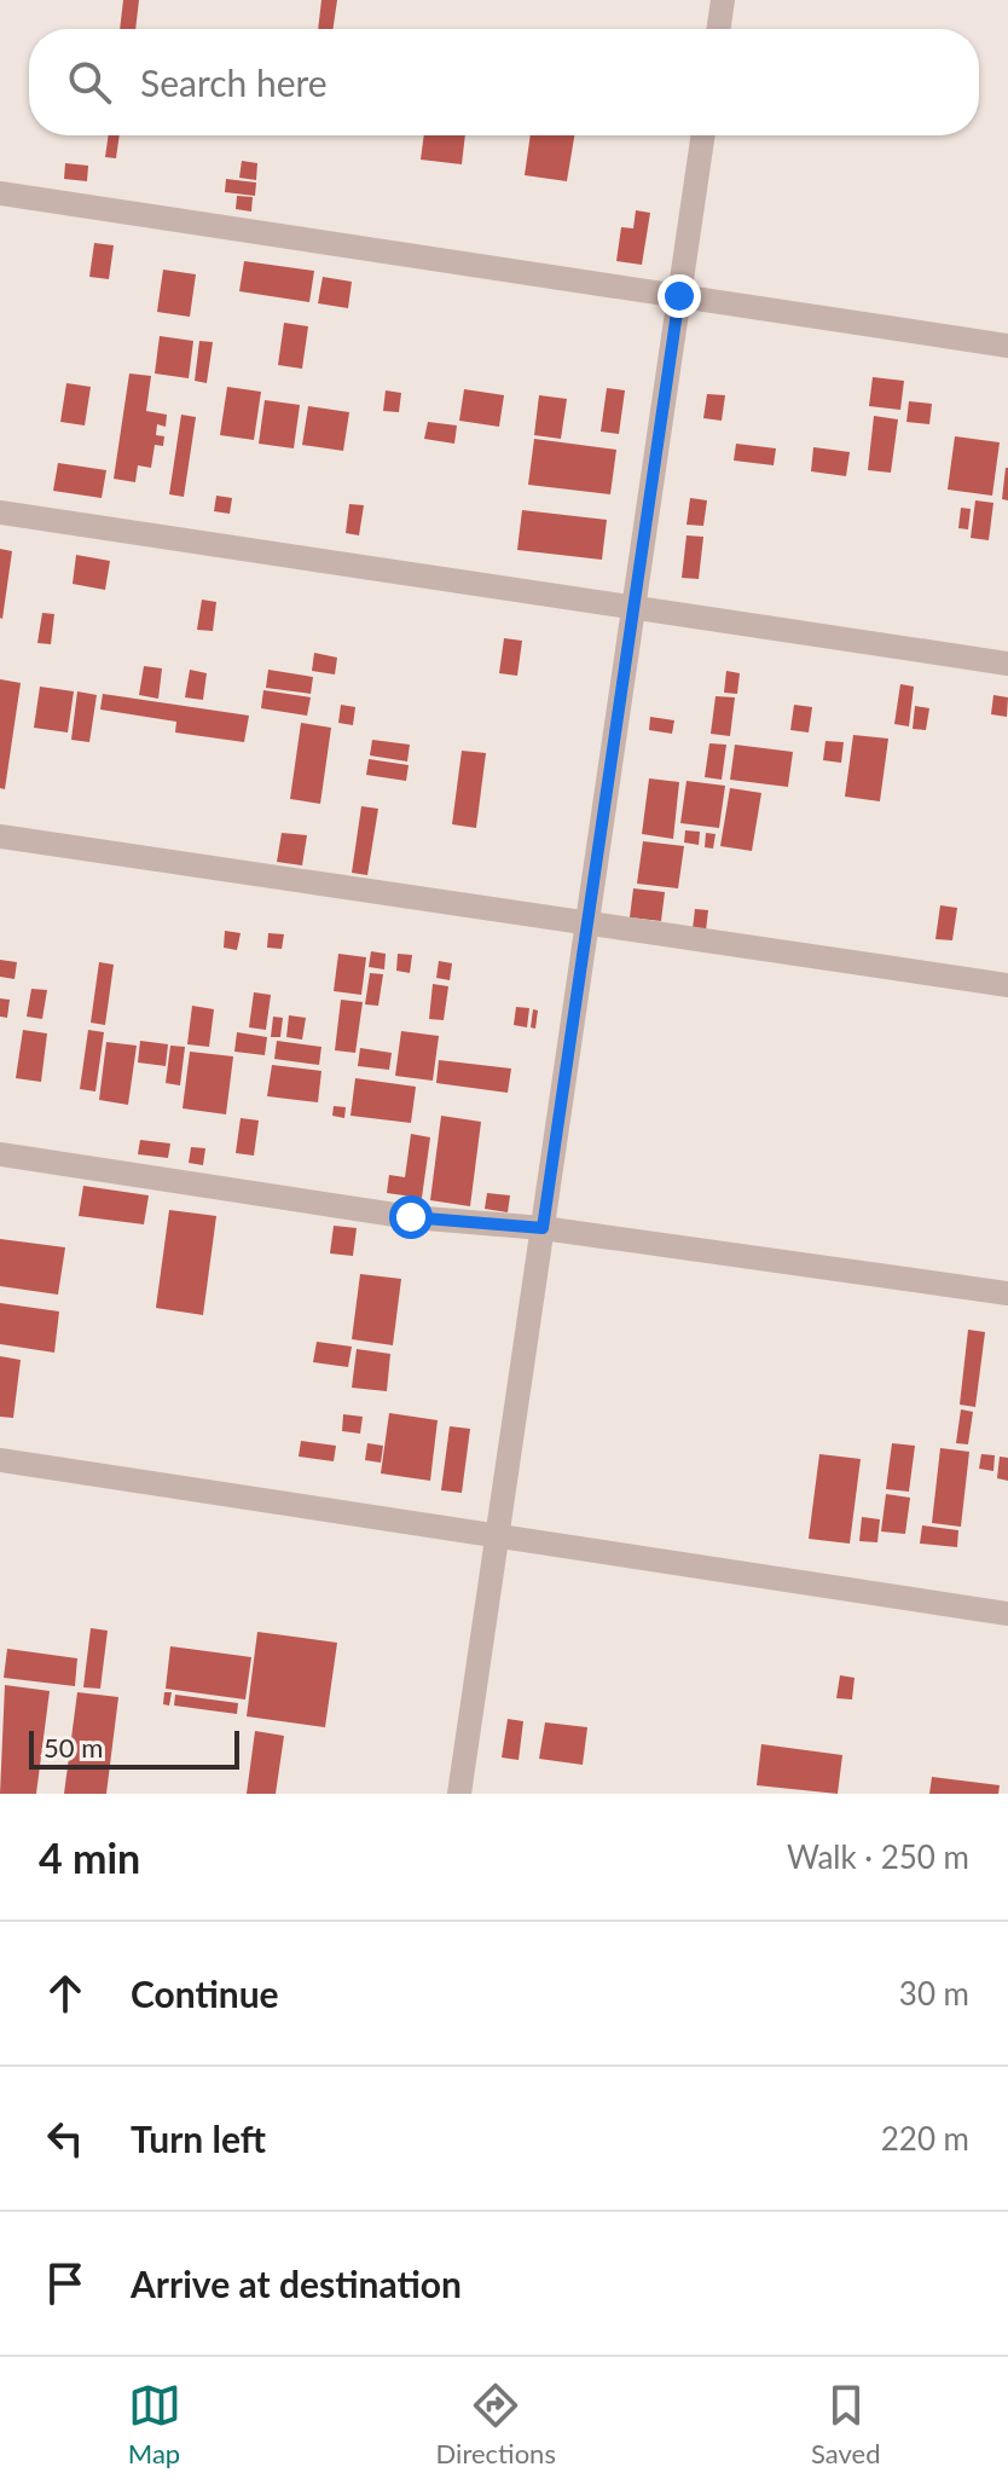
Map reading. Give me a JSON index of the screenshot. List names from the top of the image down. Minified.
{"scale_bar":"50 m","page":{"search":"Search here","scale":"50 m","heading":["4 min","Walk · 250 m"],"list":[["Continue","30 m"],["Turn left","220 m"],"Arrive at destination"],"nav":["Map","Directions","Saved"]}}
